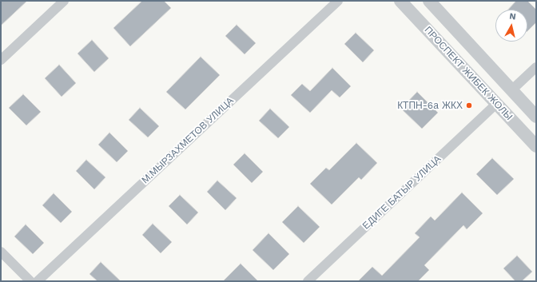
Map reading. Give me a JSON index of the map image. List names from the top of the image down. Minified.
{"streets":{"street":["ПРОСПЕКТ ЖИБЕК ЖОЛЫ","М.МЫРЗАХМЕТОВ УЛИЦА","ЕДИГЕ БАТЫР УЛИЦА"]},"crossings":[["ПРОСПЕКТ ЖИБЕК ЖОЛЫ","ЕДИГЕ БАТЫР УЛИЦА"]],"places":["КТПН-6а ЖКХ"],"north":"top"}
